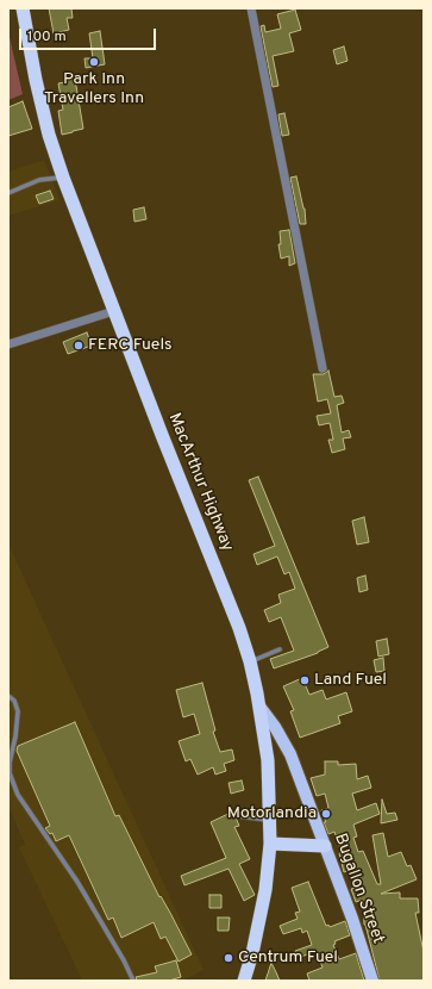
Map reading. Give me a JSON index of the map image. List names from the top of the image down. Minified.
{"streets":{"highway":["MacArthur Highway"],"main road":["Bugallon Street"]},"crossings":[["MacArthur Highway","Bugallon Street"]],"places":["Park Inn Travellers Inn","FERC Fuels","Land Fuel","Motorlandia","Centrum Fuel"],"scale_bar":"100 m"}
